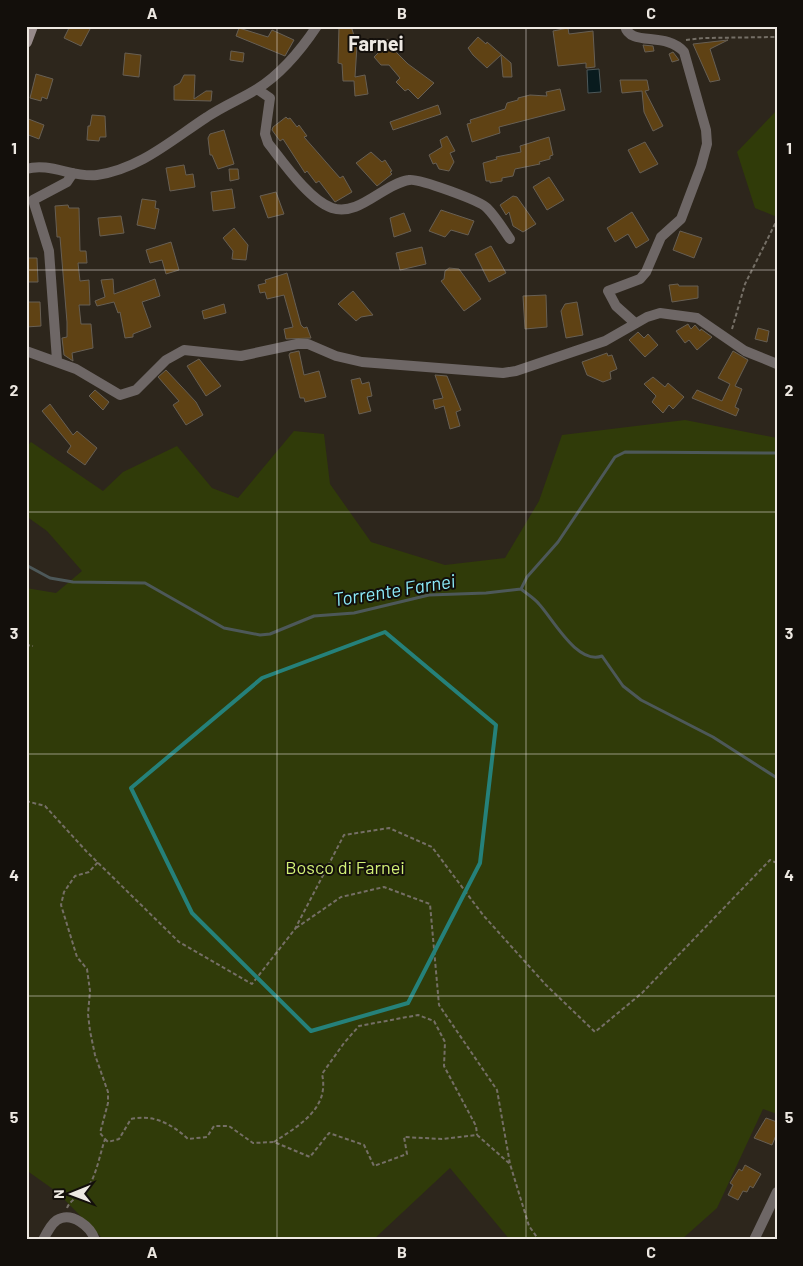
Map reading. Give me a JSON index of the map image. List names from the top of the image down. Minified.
{"districts":["Farnei"],"water":["Torrente Farnei"],"parks":["Bosco di Farnei"],"north":"left","grid":{"columns":["A","B","C"],"rows":["1","2","3","4","5"]}}
